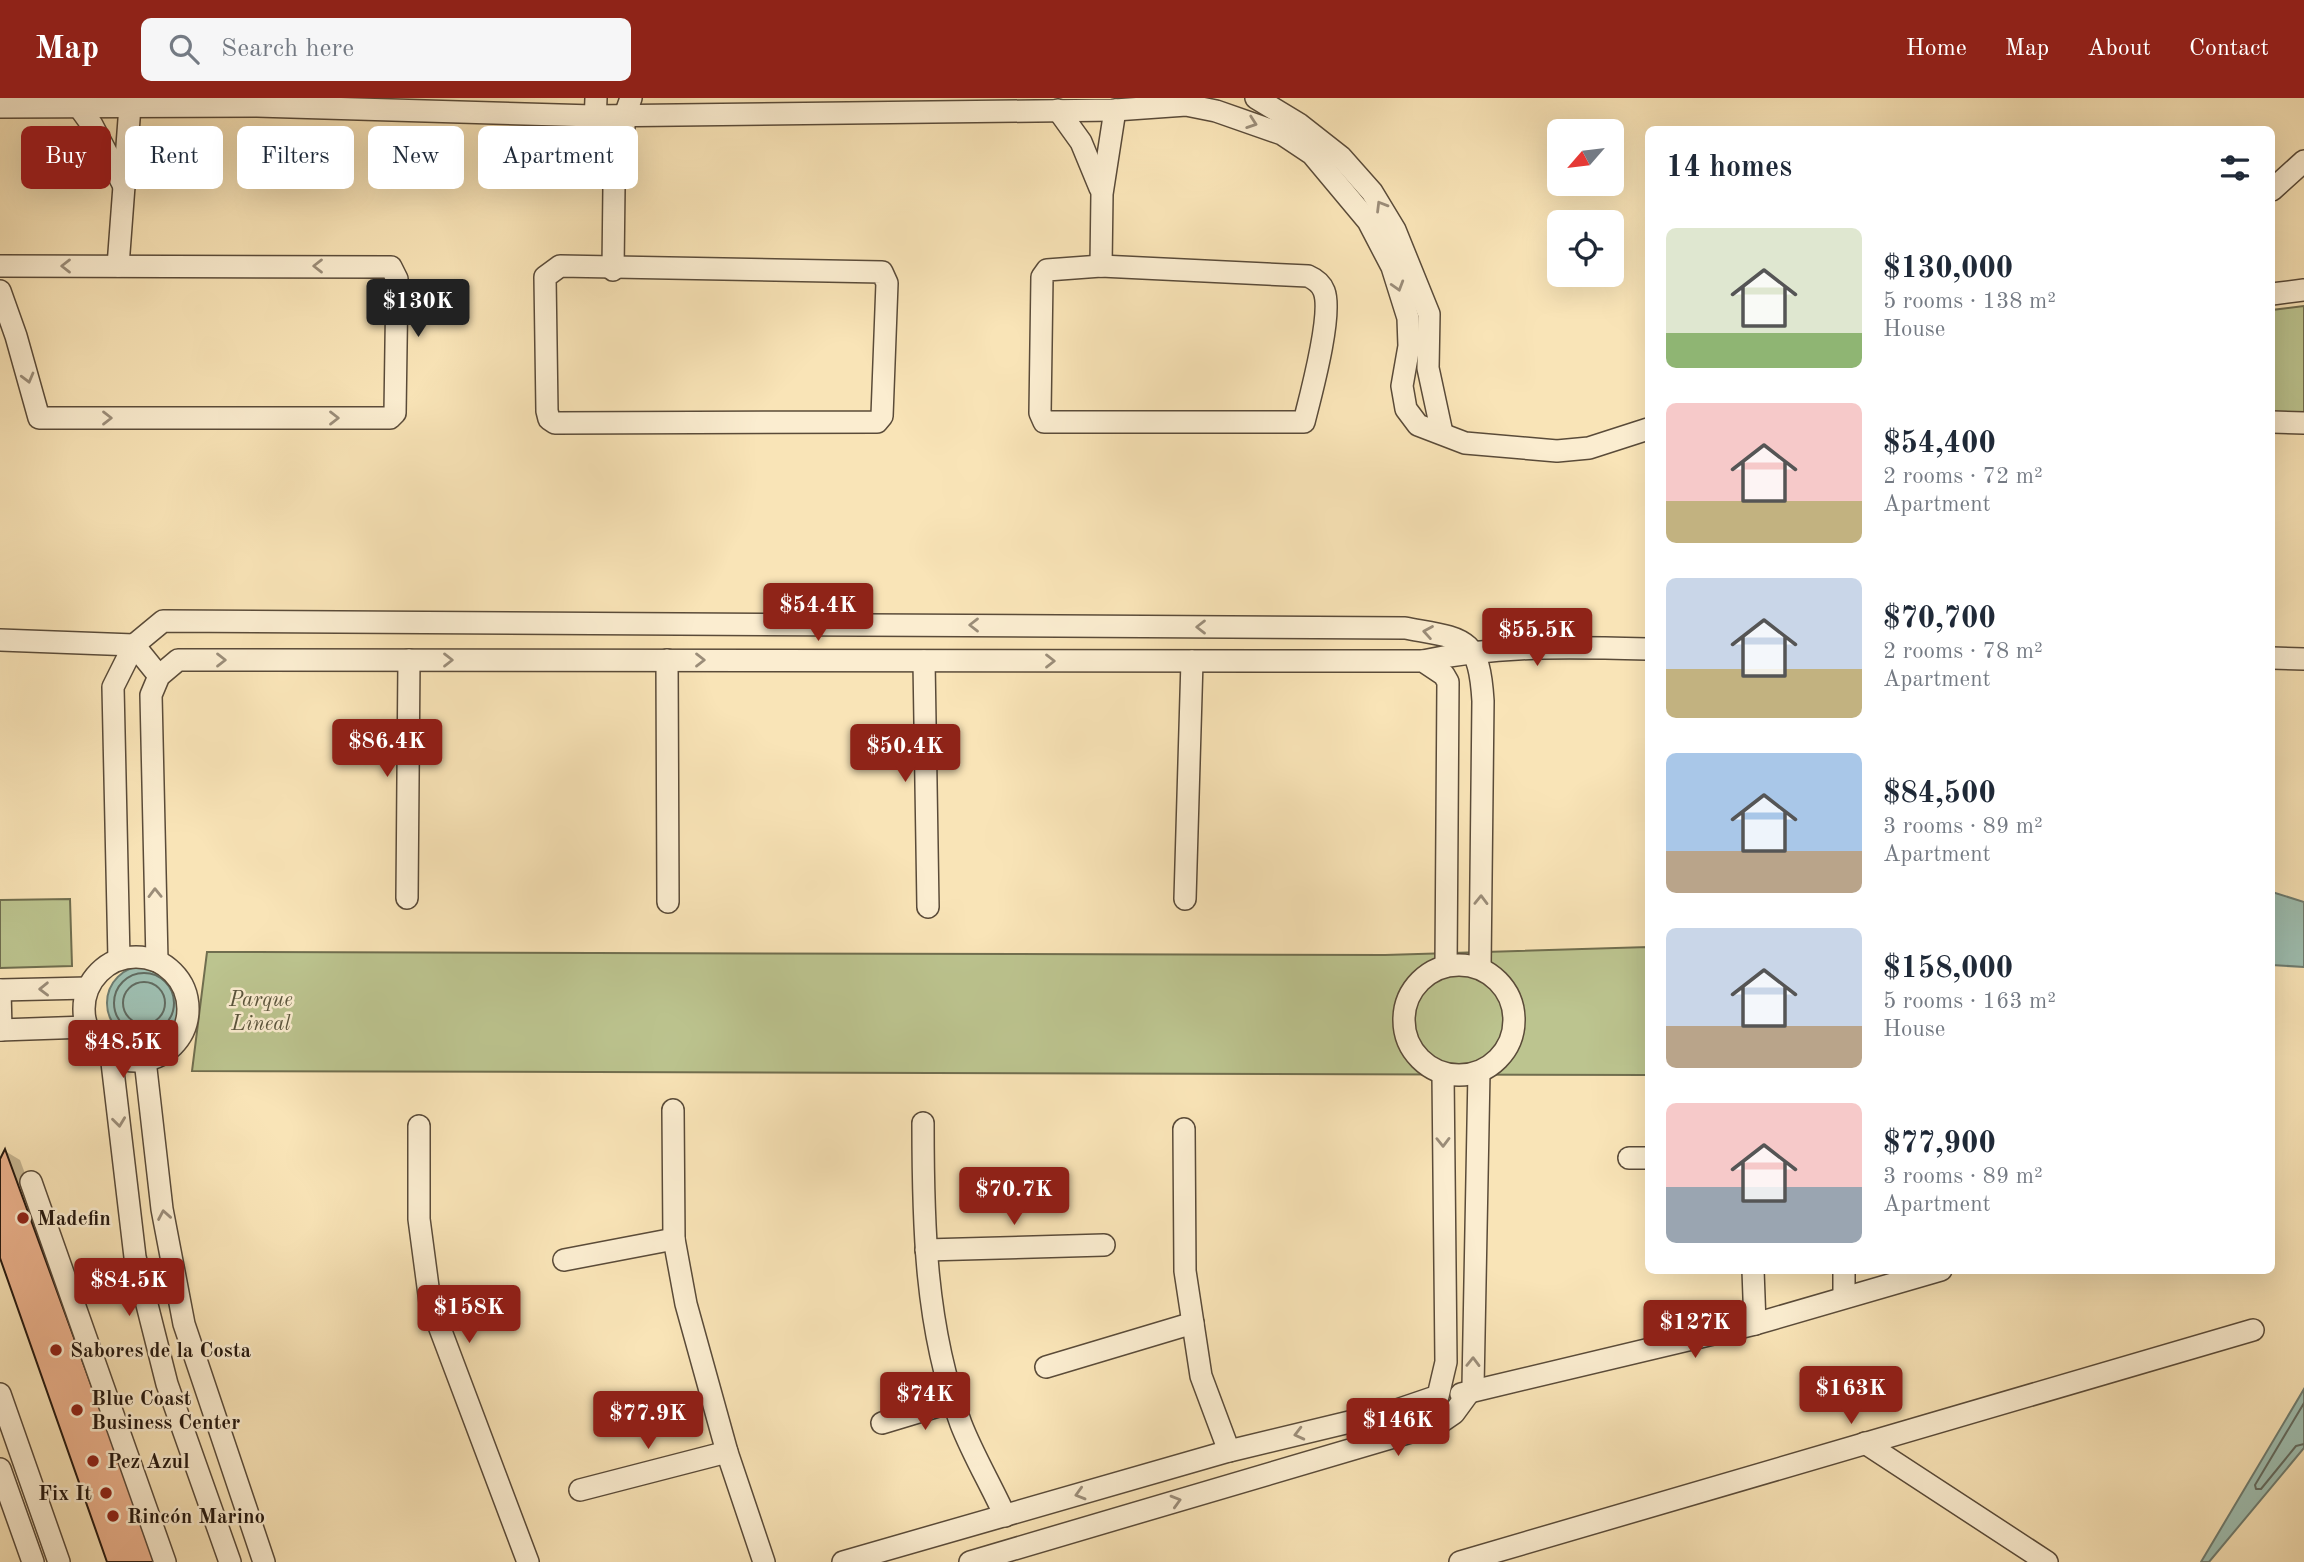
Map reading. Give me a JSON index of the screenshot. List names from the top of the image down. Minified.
{"parks":["Parque Lineal"],"places":["Madefin","Sabores de la Costa","Blue Coast Business Center","Pez Azul","Fix It","Rincón Marino"],"north":"bottom left","page":{"header":"Map","search":"Search here","nav":["Home","Map","About","Contact"],"chip":["Buy","Rent","Filters","New","Apartment"],"heading":"14 homes","list":[{"name":"$130,000","note":"5 rooms · 138 m² · House"},{"name":"$54,400","note":"2 rooms · 72 m² · Apartment"},{"name":"$70,700","note":"2 rooms · 78 m² · Apartment"},{"name":"$84,500","note":"3 rooms · 89 m² · Apartment"},{"name":"$158,000","note":"5 rooms · 163 m² · House"},{"name":"$77,900","note":"3 rooms · 89 m² · Apartment"}],"price":["$130K","$54.4K","$55.5K","$86.4K","$50.4K","$48.5K","$70.7K","$84.5K","$158K","$127K","$163K","$74K","$77.9K","$146K"]}}
